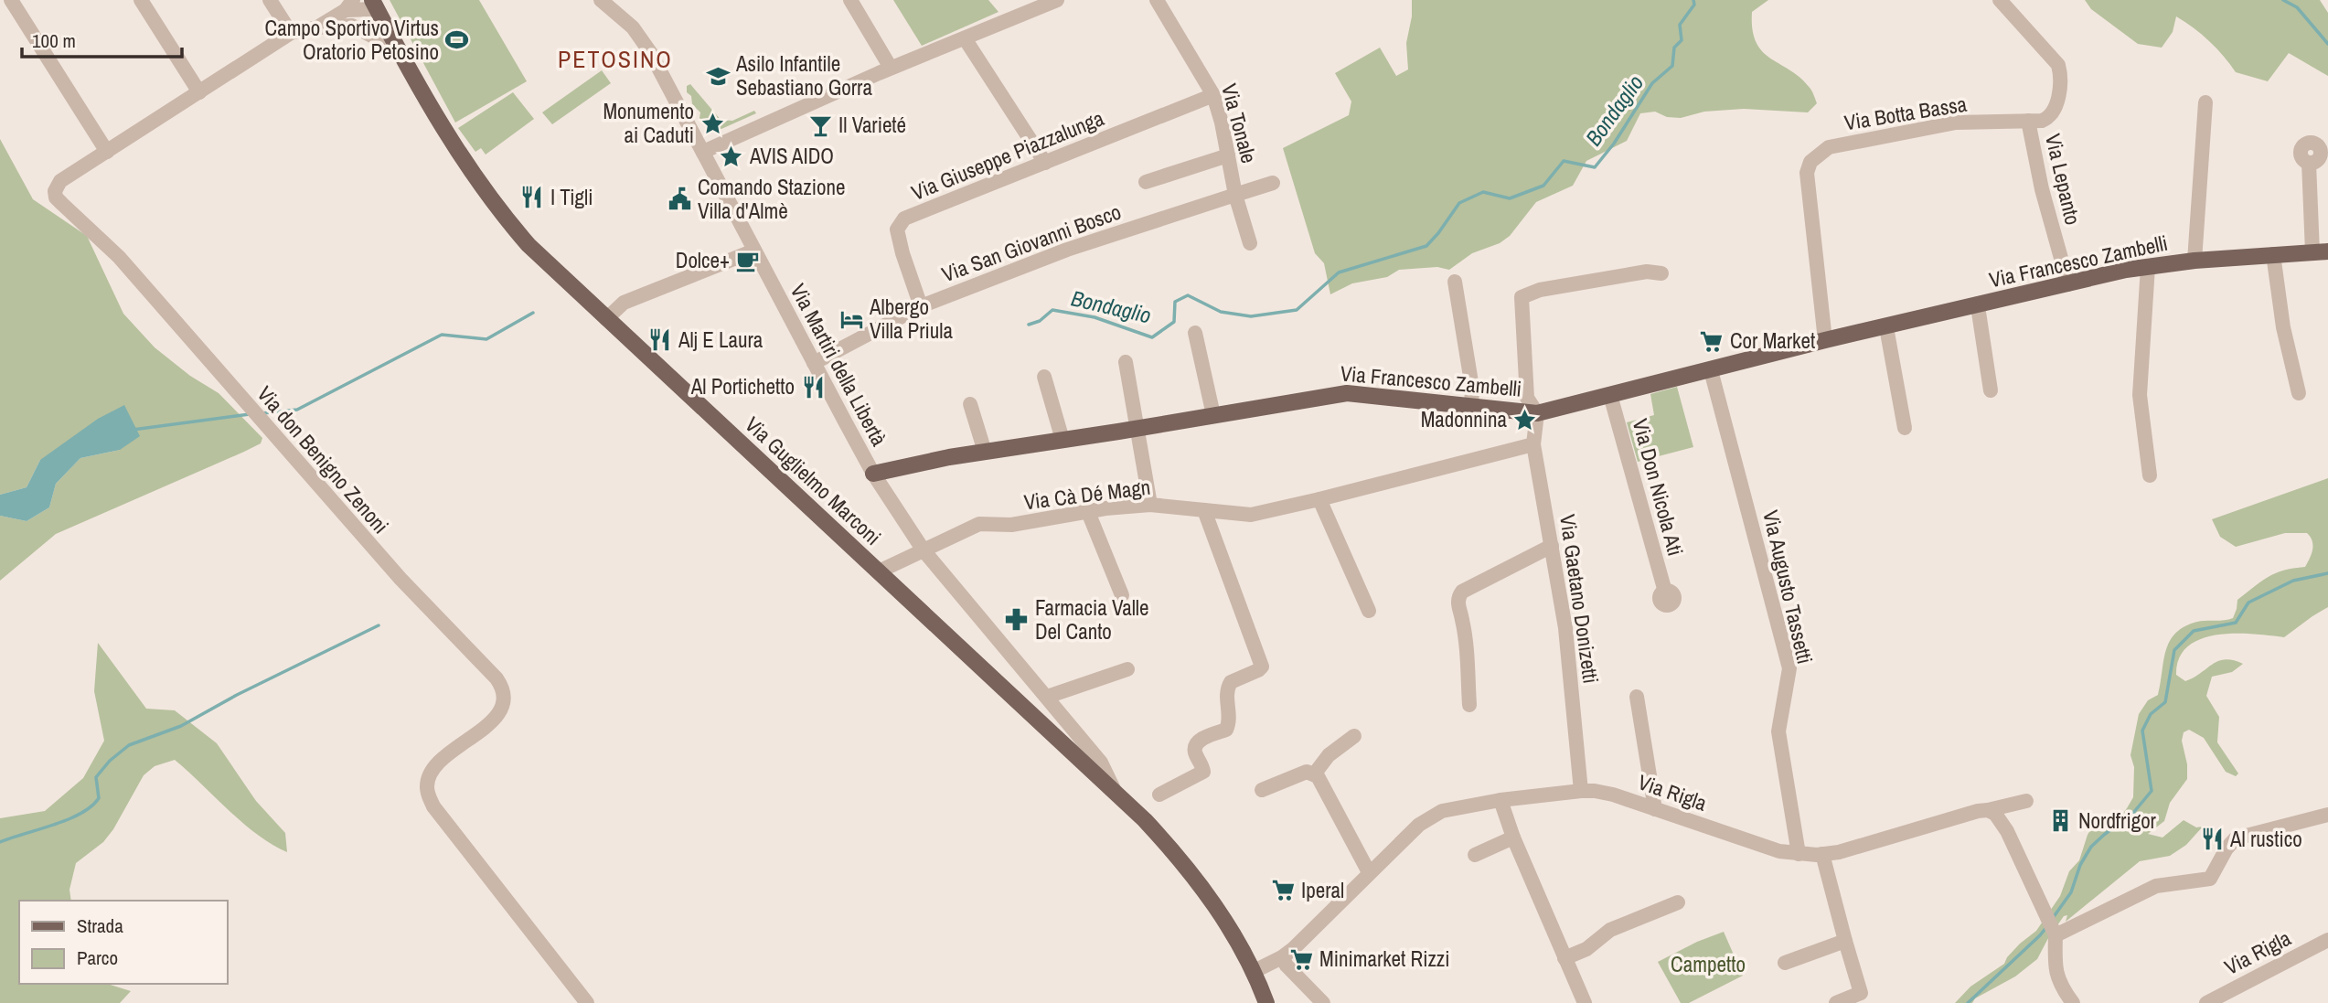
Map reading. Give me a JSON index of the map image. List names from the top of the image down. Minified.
{"streets":{"main road":["Via Francesco Zambelli","Via Guglielmo Marconi"],"street":["Via Botta Bassa","Via Tonale","Via Giuseppe Piazzalunga","Via Lepanto","Via San Giovanni Bosco","Via Martiri della Libertà","Via don Benigno Zenoni","Via Don Nicola Ati","Via Cà Dé Magn","Via Augusto Tassetti","Via Gaetano Donizetti","Via Rigla"]},"crossings":[["Via Botta Bassa","Via Lepanto"],["Via Botta Bassa","Via Francesco Zambelli"],["Via Tonale","Via Giuseppe Piazzalunga"],["Via Tonale","Via San Giovanni Bosco"],["Via Giuseppe Piazzalunga","Via San Giovanni Bosco"],["Via Lepanto","Via Francesco Zambelli"],["Via San Giovanni Bosco","Via Martiri della Libertà"],["Via Francesco Zambelli","Via Martiri della Libertà"],["Via Francesco Zambelli","Via Don Nicola Ati"],["Via Francesco Zambelli","Via Augusto Tassetti"],["Via Francesco Zambelli","Via Gaetano Donizetti"],["Via Martiri della Libertà","Via Guglielmo Marconi"],["Via Martiri della Libertà","Via Cà Dé Magn"],["Via don Benigno Zenoni","Via Guglielmo Marconi"],["Via Guglielmo Marconi","Via Cà Dé Magn"],["Via Guglielmo Marconi","Via Rigla"],["Via Cà Dé Magn","Via Gaetano Donizetti"],["Via Augusto Tassetti","Via Rigla"],["Via Gaetano Donizetti","Via Rigla"]],"districts":["PETOSINO"],"water":["Bondaglio"],"parks":["Campetto"],"places":{"sports":["Campo Sportivo Virtus Oratorio Petosino"],"school or university":["Asilo Infantile Sebastiano Gorra"],"place":["Monumento ai Caduti","AVIS AIDO","Madonnina"],"bar":["Il Varieté"],"restaurant":["I Tigli","Alj E Laura","Al Portichetto","Al rustico"],"public building":["Comando Stazione Villa d'Almè"],"cafe":["Dolce+"],"hotel":["Albergo Villa Priula"],"supermarket":["Cor Market","Iperal","Minimarket Rizzi"],"pharmacy":["Farmacia Valle Del Canto"],"building":["Nordfrigor"]},"legend":["Strada","Parco"],"scale_bar":"100 m"}
